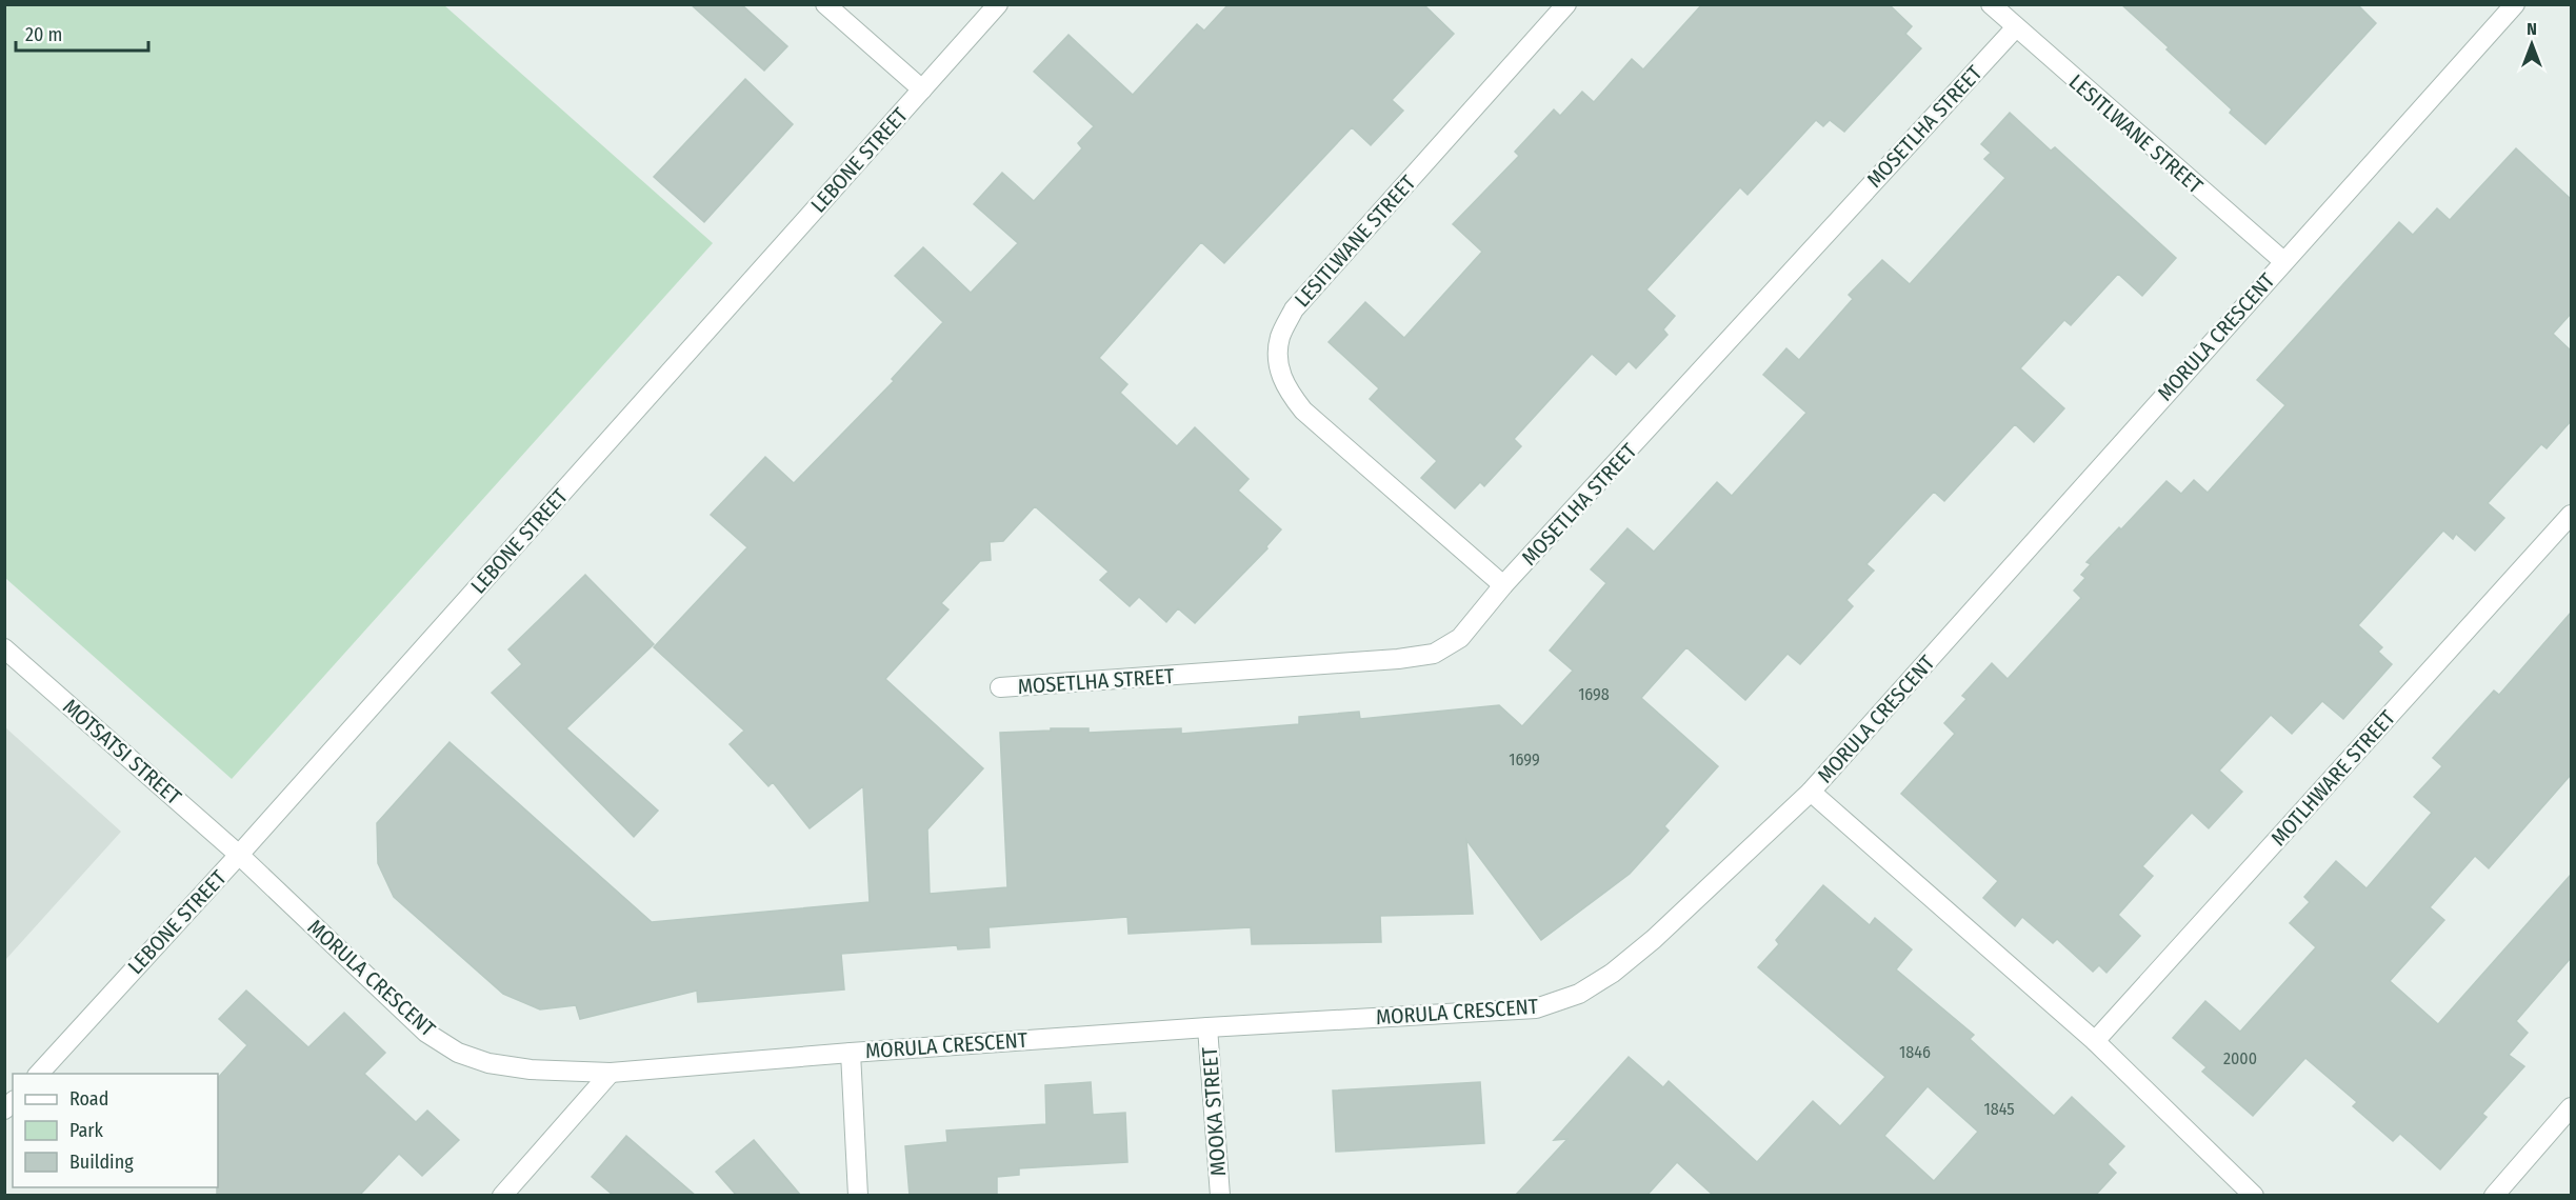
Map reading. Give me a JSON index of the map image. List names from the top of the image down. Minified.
{"streets":{"street":["MOSETLHA STREET","LESITLWANE STREET","LEBONE STREET","MORULA CRESCENT","MOTSATSI STREET","MOTLHWARE STREET","MOOKA STREET"]},"crossings":[["MOSETLHA STREET","LESITLWANE STREET"],["LESITLWANE STREET","MORULA CRESCENT"],["LEBONE STREET","MORULA CRESCENT"],["LEBONE STREET","MOTSATSI STREET"],["MORULA CRESCENT","MOTSATSI STREET"],["MORULA CRESCENT","MOOKA STREET"]],"house_numbers":["1698","1699","1846","2000","1845"],"legend":["Road","Park","Building"],"scale_bar":"20 m","north":"top"}
